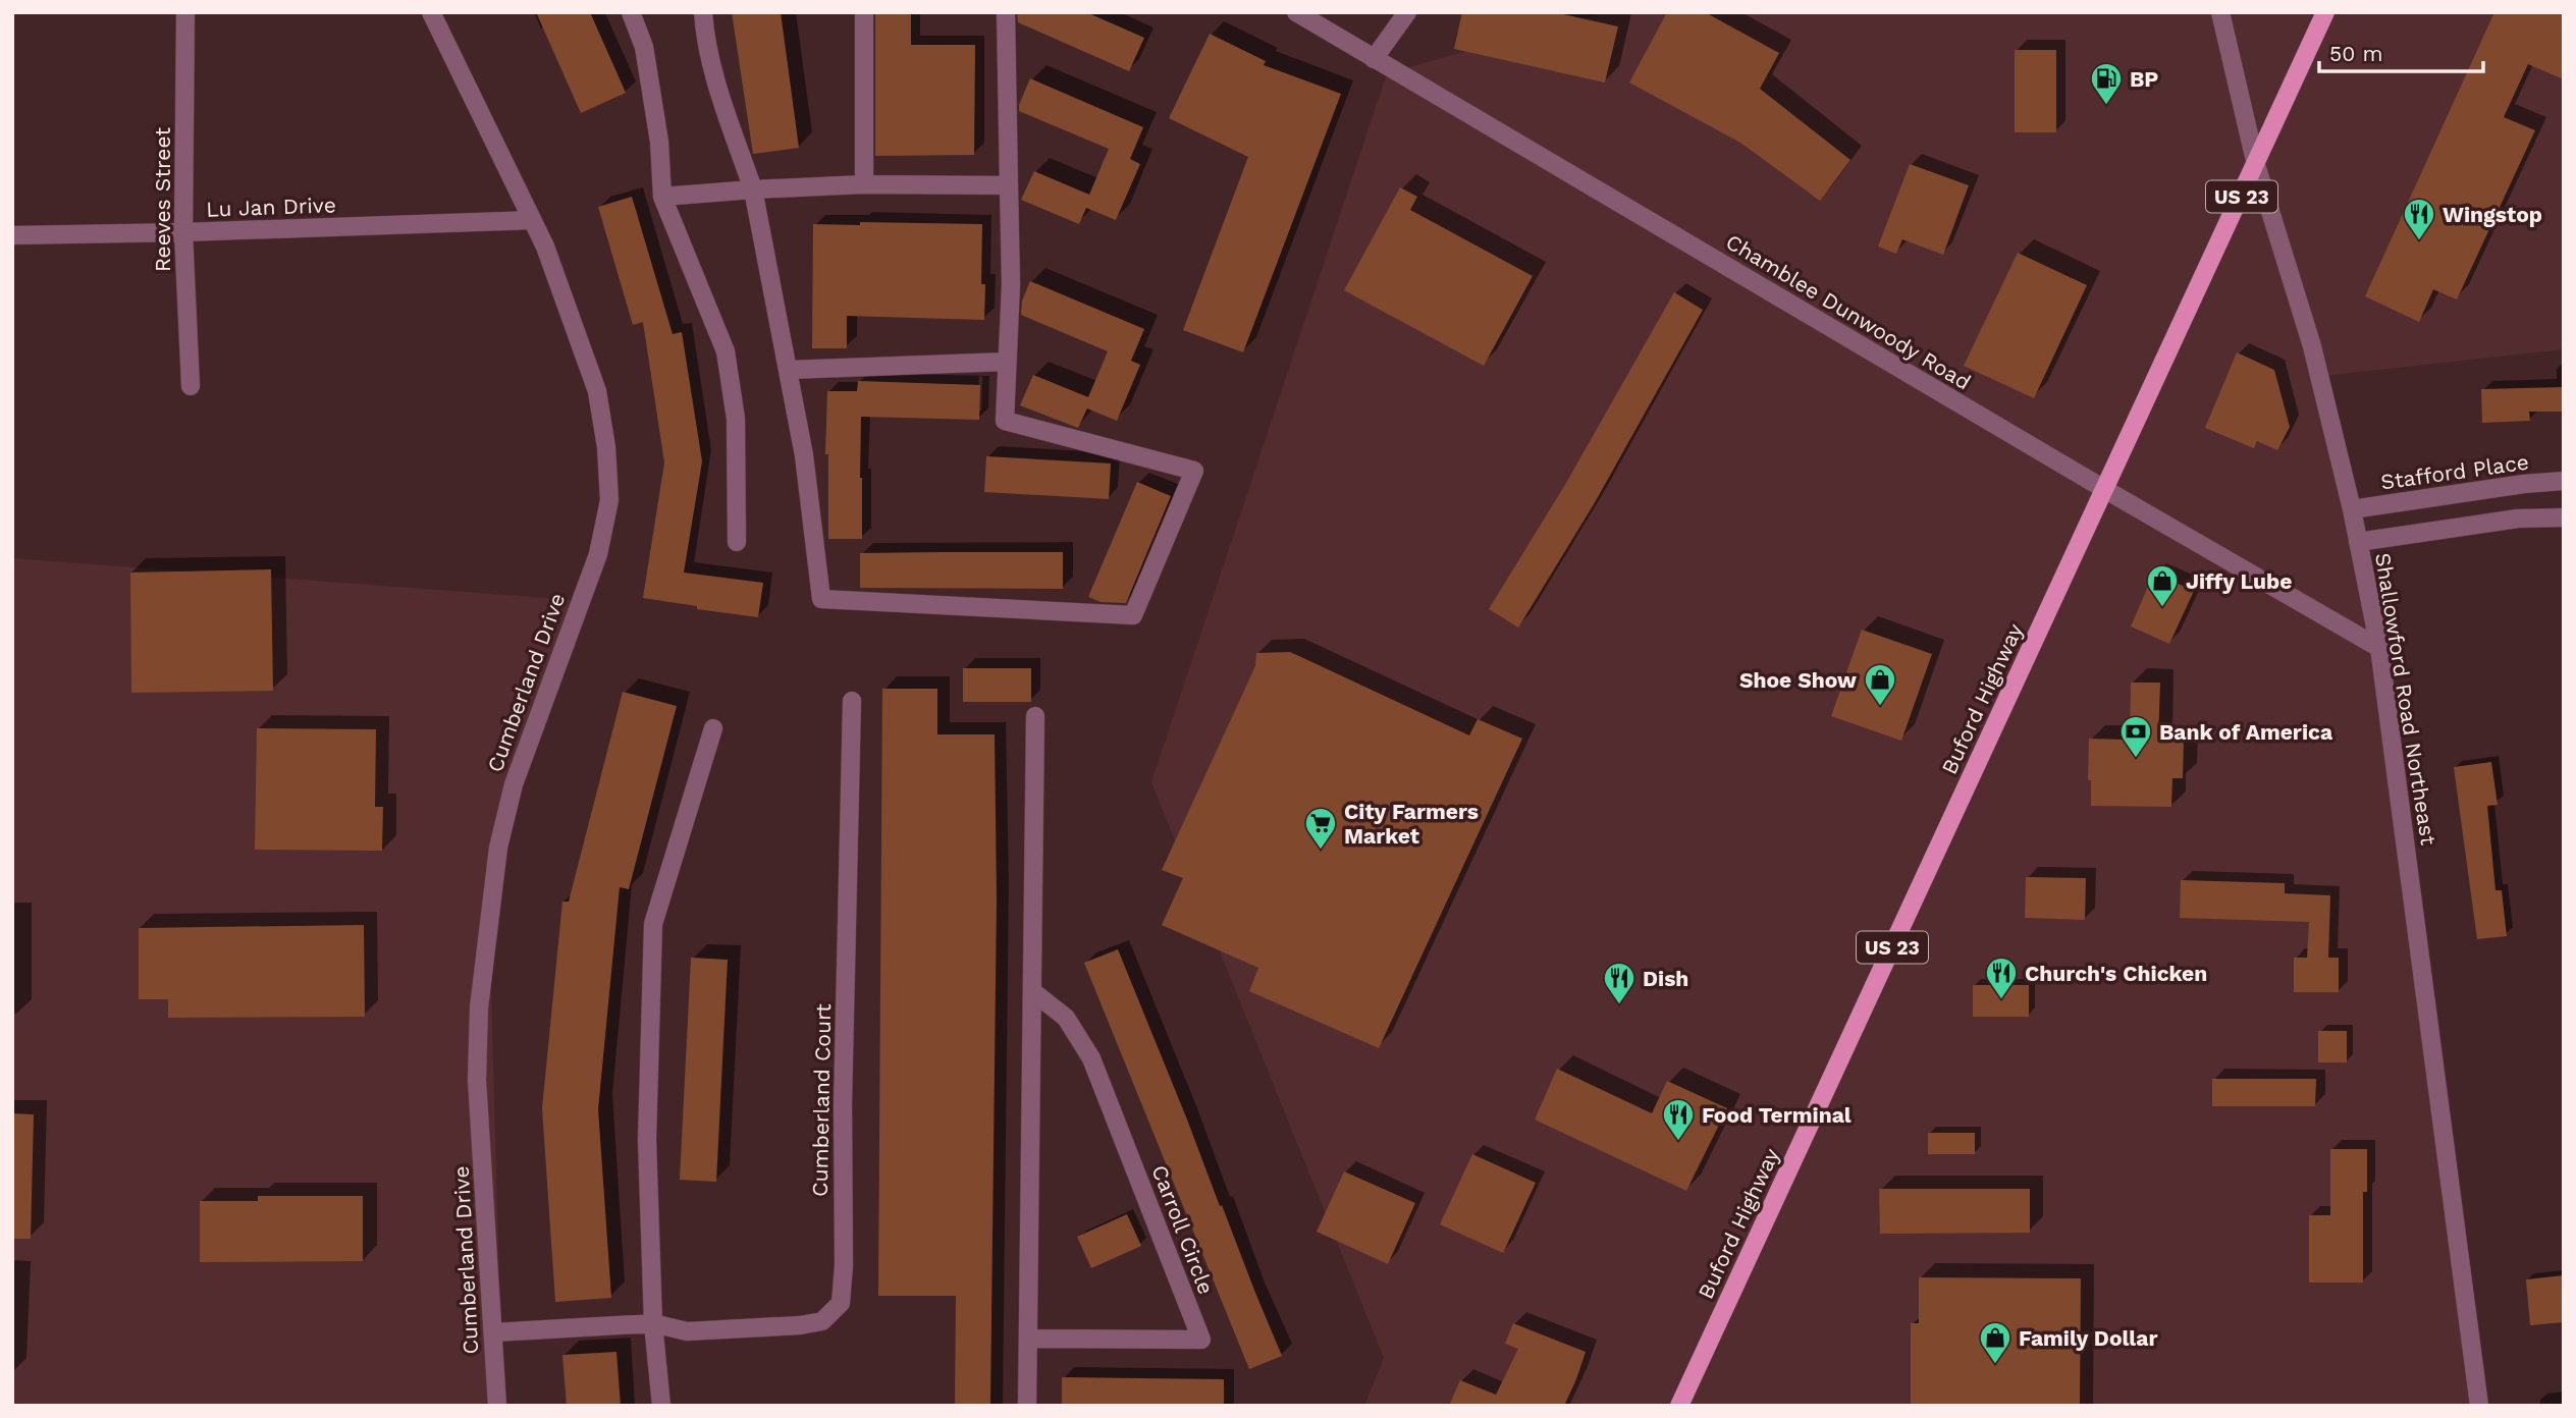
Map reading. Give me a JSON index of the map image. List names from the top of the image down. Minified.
{"streets":{"main road":["US 23","Buford Highway"],"street":["Reeves Street","Lu Jan Drive","Chamblee Dunwoody Road","Stafford Place","Cumberland Drive","Shallowford Road Northeast","Cumberland Court","Carroll Circle"]},"crossings":[["Reeves Street","Lu Jan Drive"],["Lu Jan Drive","Cumberland Drive"],["Chamblee Dunwoody Road","Buford Highway"],["Chamblee Dunwoody Road","Shallowford Road Northeast"],["Stafford Place","Shallowford Road Northeast"],["Cumberland Drive","Cumberland Court"],["Buford Highway","Shallowford Road Northeast"]],"places":{"fuel station":["BP"],"restaurant":["Wingstop","Church's Chicken","Dish","Food Terminal"],"shop":["Jiffy Lube","Shoe Show","Family Dollar"],"bank":["Bank of America"],"supermarket":["City Farmers Market"]},"scale_bar":"50 m"}
